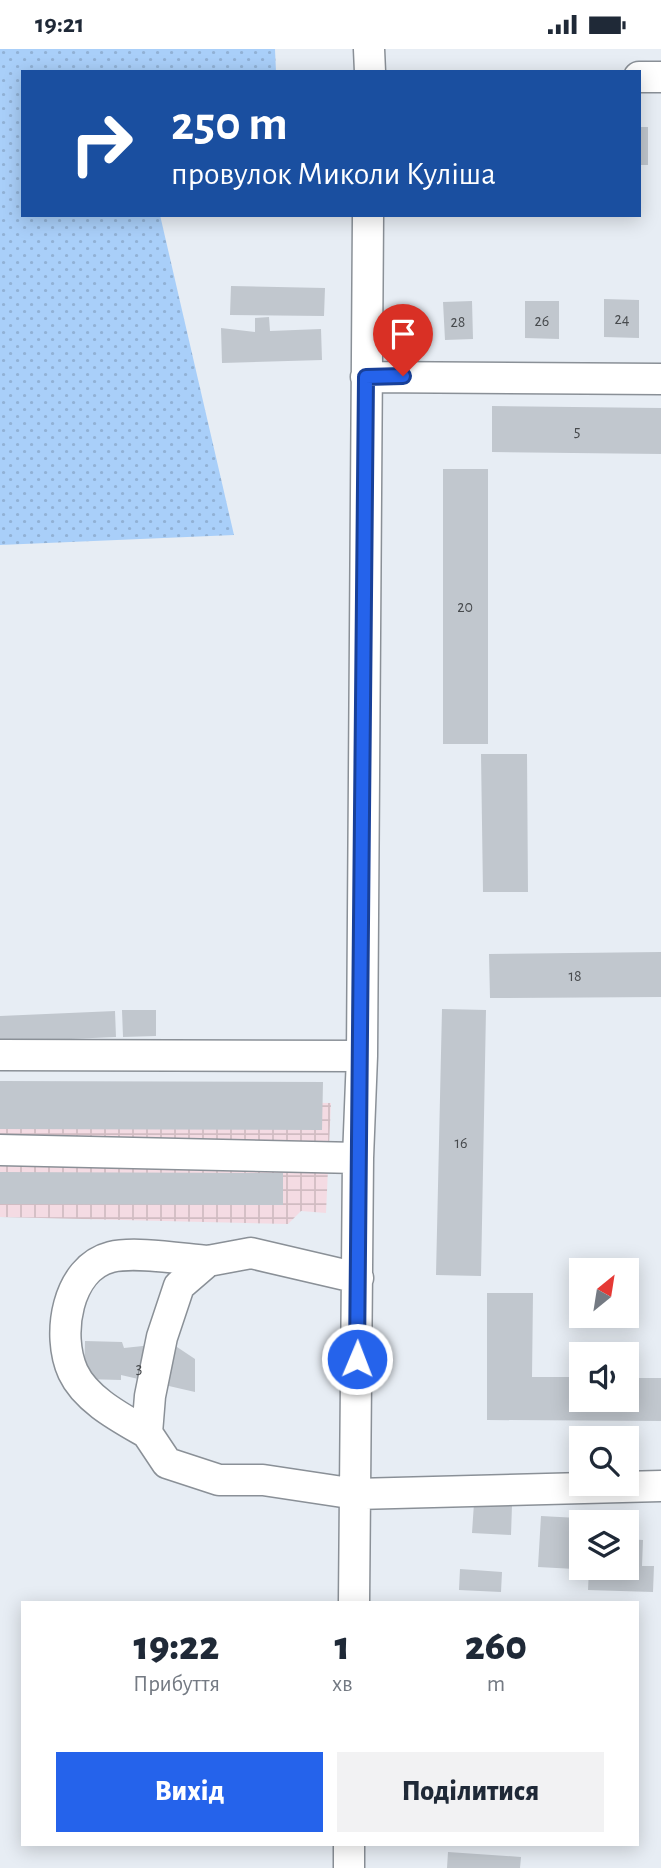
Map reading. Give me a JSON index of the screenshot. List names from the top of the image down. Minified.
{"house_numbers":["24","26","28","5","20","18","16","3"],"north":"top right","page":{"status":"19:21","turn":["250 m","провулок Миколи Куліша"],"eta":["19:22","Прибуття","1","хв","260","m"],"buttons":["Вихід","Поділитися"]}}
